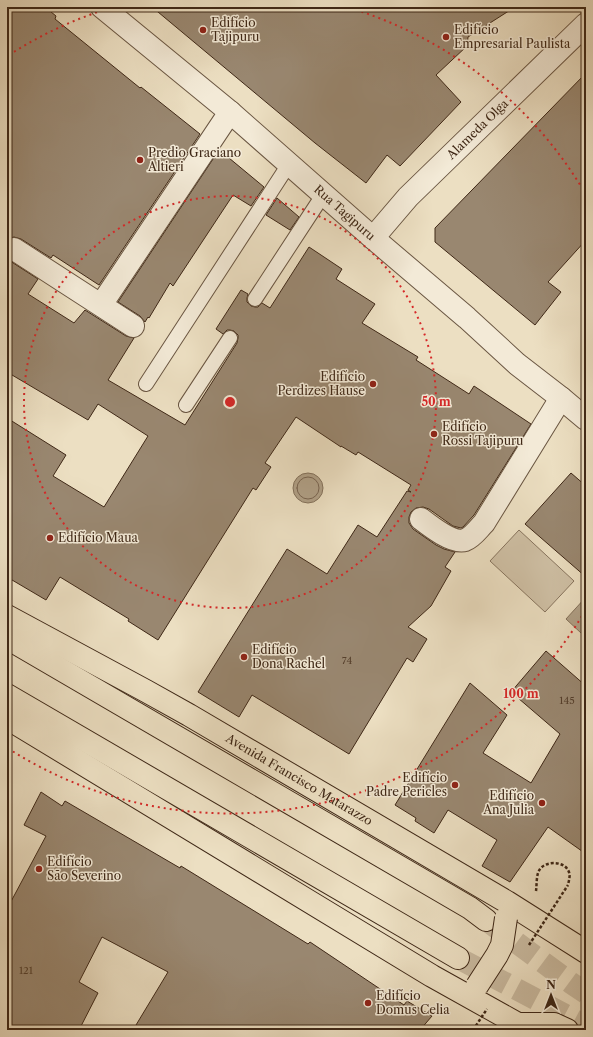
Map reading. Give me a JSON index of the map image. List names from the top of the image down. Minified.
{"streets":{"main road":["Avenida Francisco Matarazzo"],"street":["Alameda Olga","Rua Tagipuru"]},"crossings":[["Alameda Olga","Rua Tagipuru"]],"places":["Edifício Tajipuru","Edifício Empresarial Paulista","Predio Graciano Altieri","Edifício Perdizes Hause","Edifício Rossi Tajipuru","Edifício Maua","Edifício Dona Rachel","Edifício Padre Pericles","Edifício Ana Julia","Edifício São Severino","Edifício Domus Celia"],"house_numbers":["74","145","121"],"north":"top","rings":["50 m","100 m"]}
